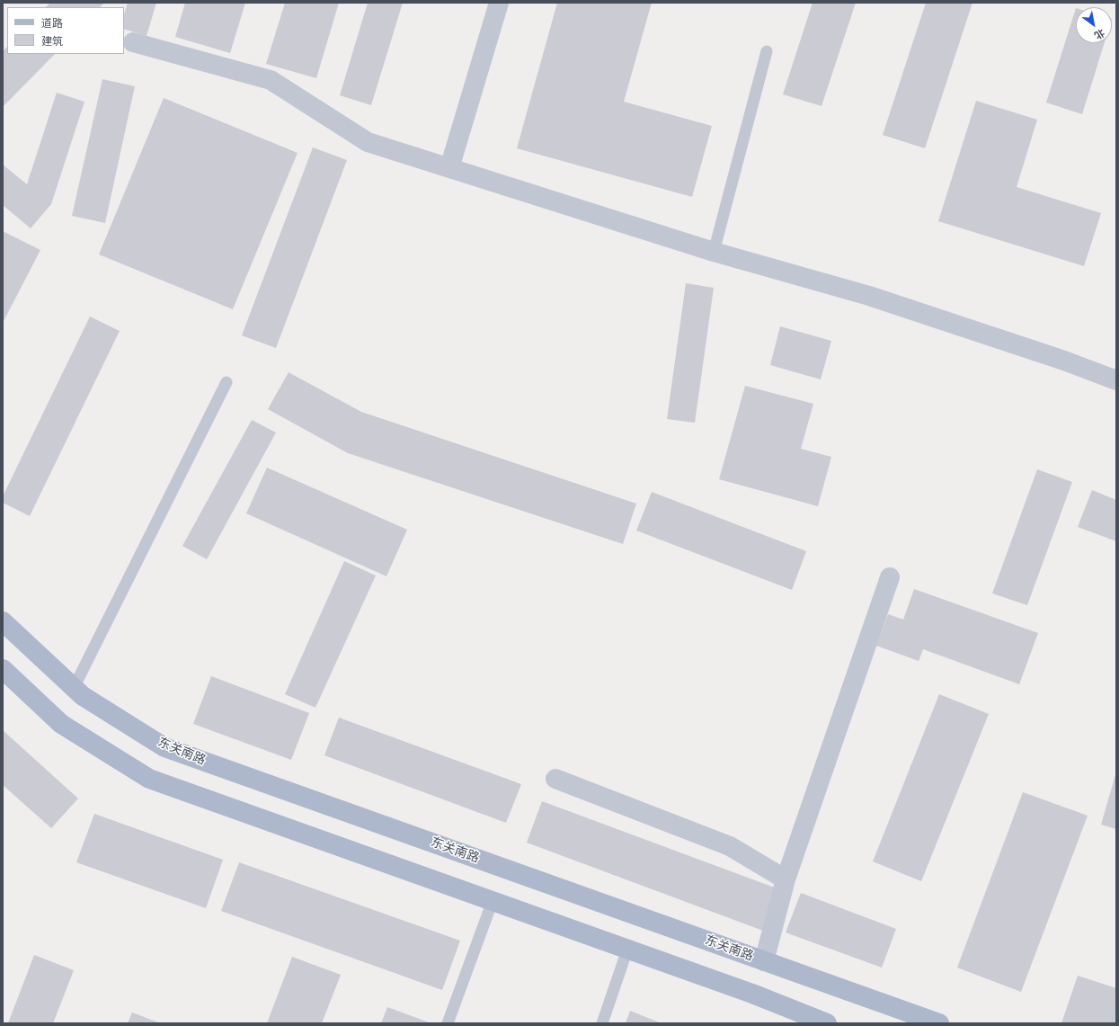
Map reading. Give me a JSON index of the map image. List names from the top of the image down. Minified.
{"streets":{"main road":["东关南路"]},"legend":["道路","建筑"],"north":"bottom right"}
